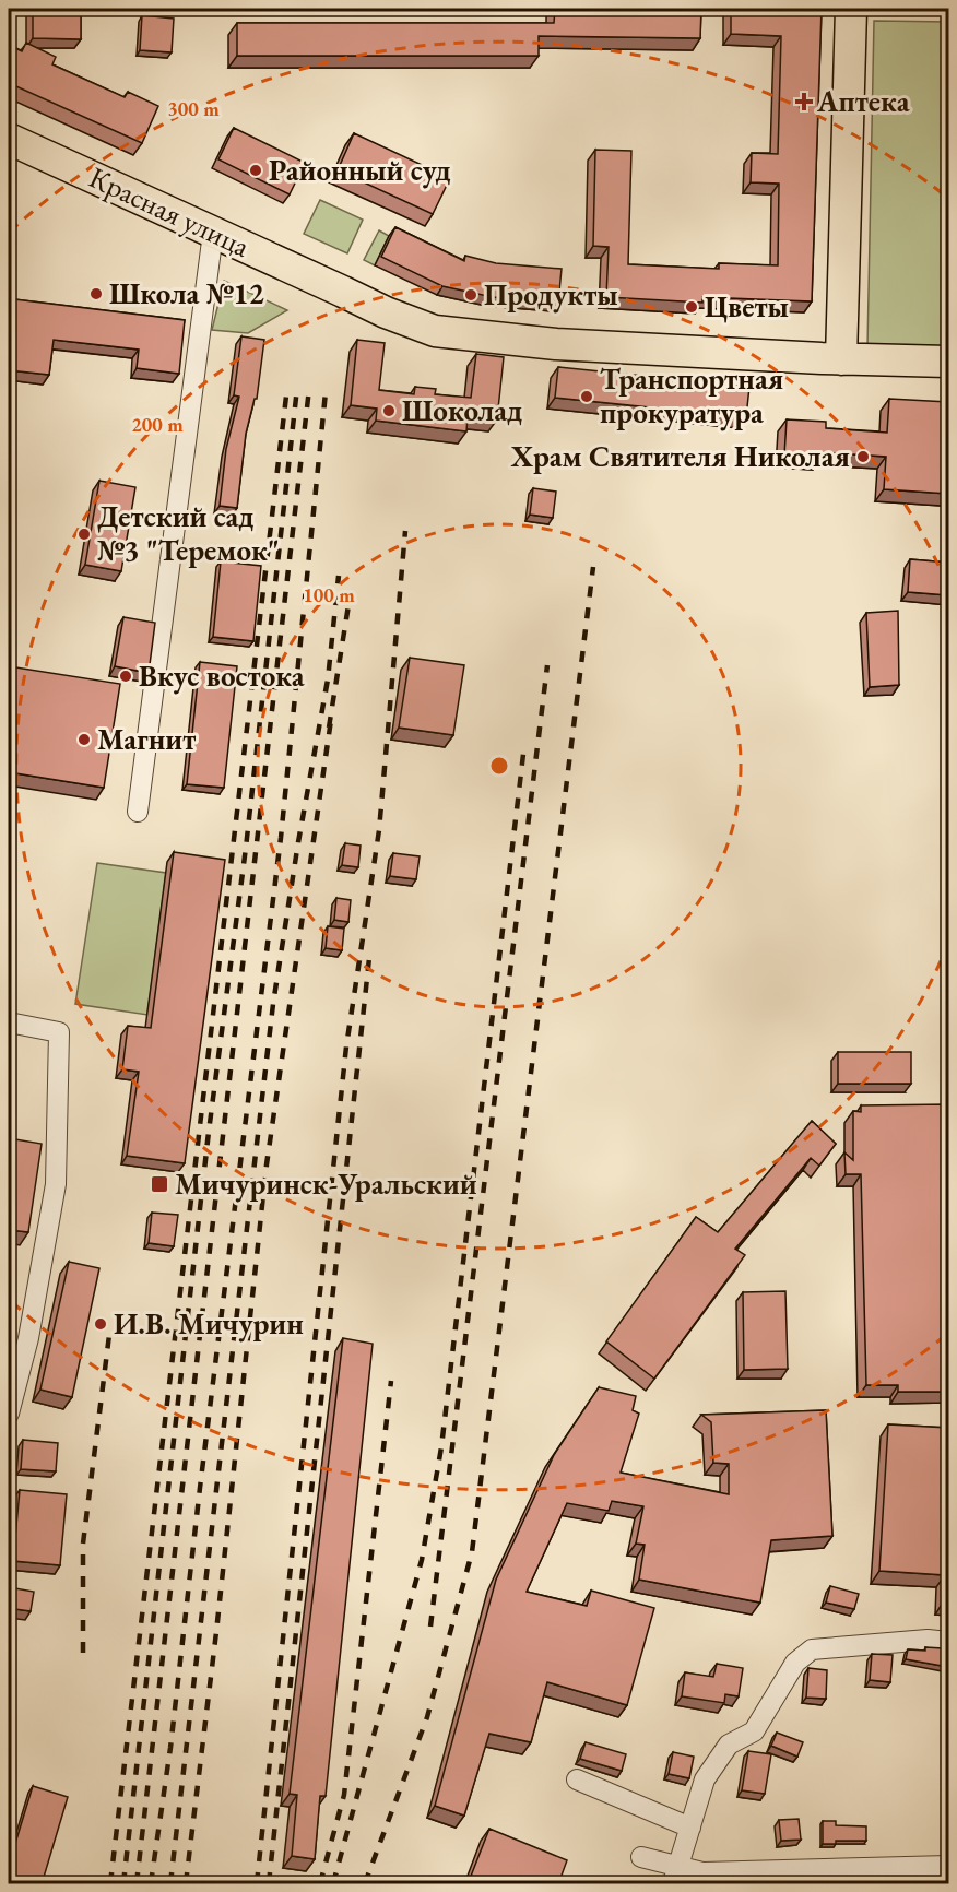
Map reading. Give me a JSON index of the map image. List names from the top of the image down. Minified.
{"streets":{"main road":["Красная улица"]},"places":{"health":["Аптека"],"other":["Районный суд","Школа №12","Продукты","Цветы","Транспортная прокуратура","Шоколад","Храм Святителя Николая","Детский сад №3 \"Теремок\"","Вкус востока","Магнит","И.В. Мичурин"],"transit":["Мичуринск-Уральский"]},"rings":["300 m","200 m","100 m"]}
